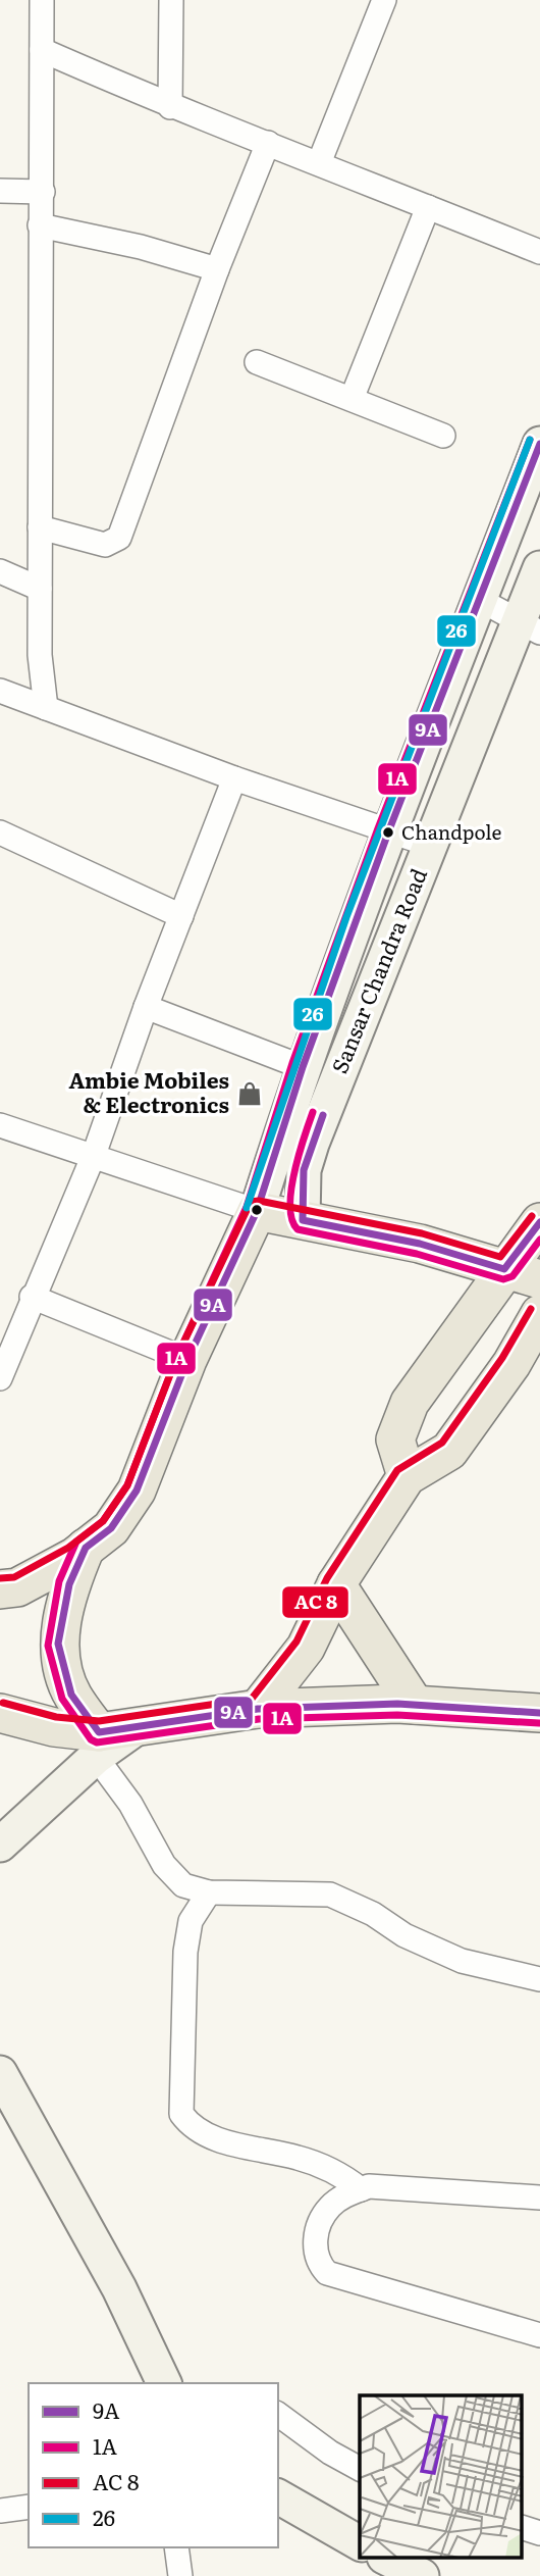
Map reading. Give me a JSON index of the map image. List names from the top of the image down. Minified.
{"streets":{"main road":["Sansar Chandra Road"]},"places":{"other":["Chandpole"],"shop":["Ambie Mobiles & Electronics"]},"lines":["transit line 1A","transit line 26","transit line 9A"],"legend":["9A","1A","AC 8","26"]}
